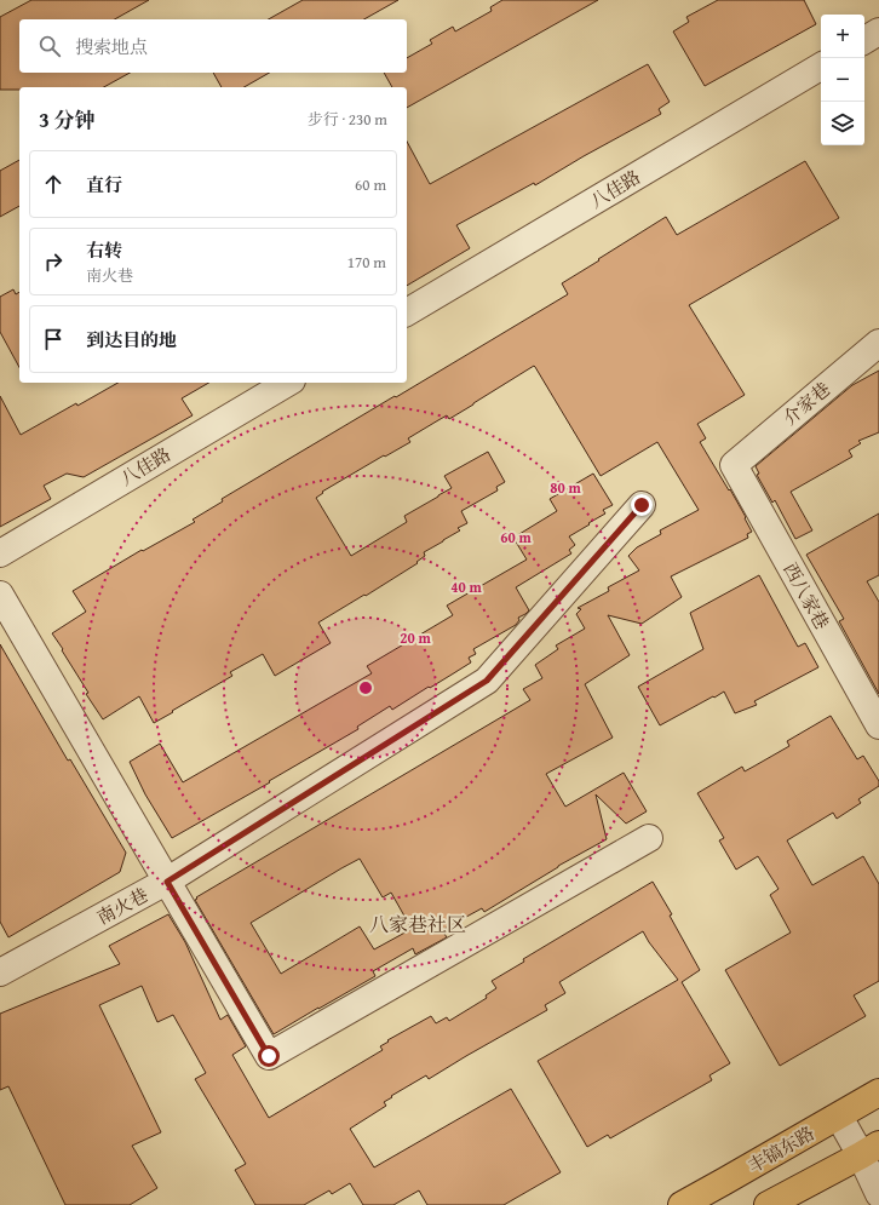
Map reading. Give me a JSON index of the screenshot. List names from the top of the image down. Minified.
{"streets":{"main road":["丰镐东路"],"street":["八佳路","介家巷","西八家巷","南火巷"]},"crossings":[["介家巷","西八家巷"]],"districts":["八家巷社区"],"page":{"map_buttons":["+","−"],"search":"搜索地点","heading":["3 分钟","步行 · 230 m"],"list":[["直行","60 m"],["右转","南火巷","170 m"],"到达目的地"]},"rings":["80 m","60 m","40 m","20 m"]}
